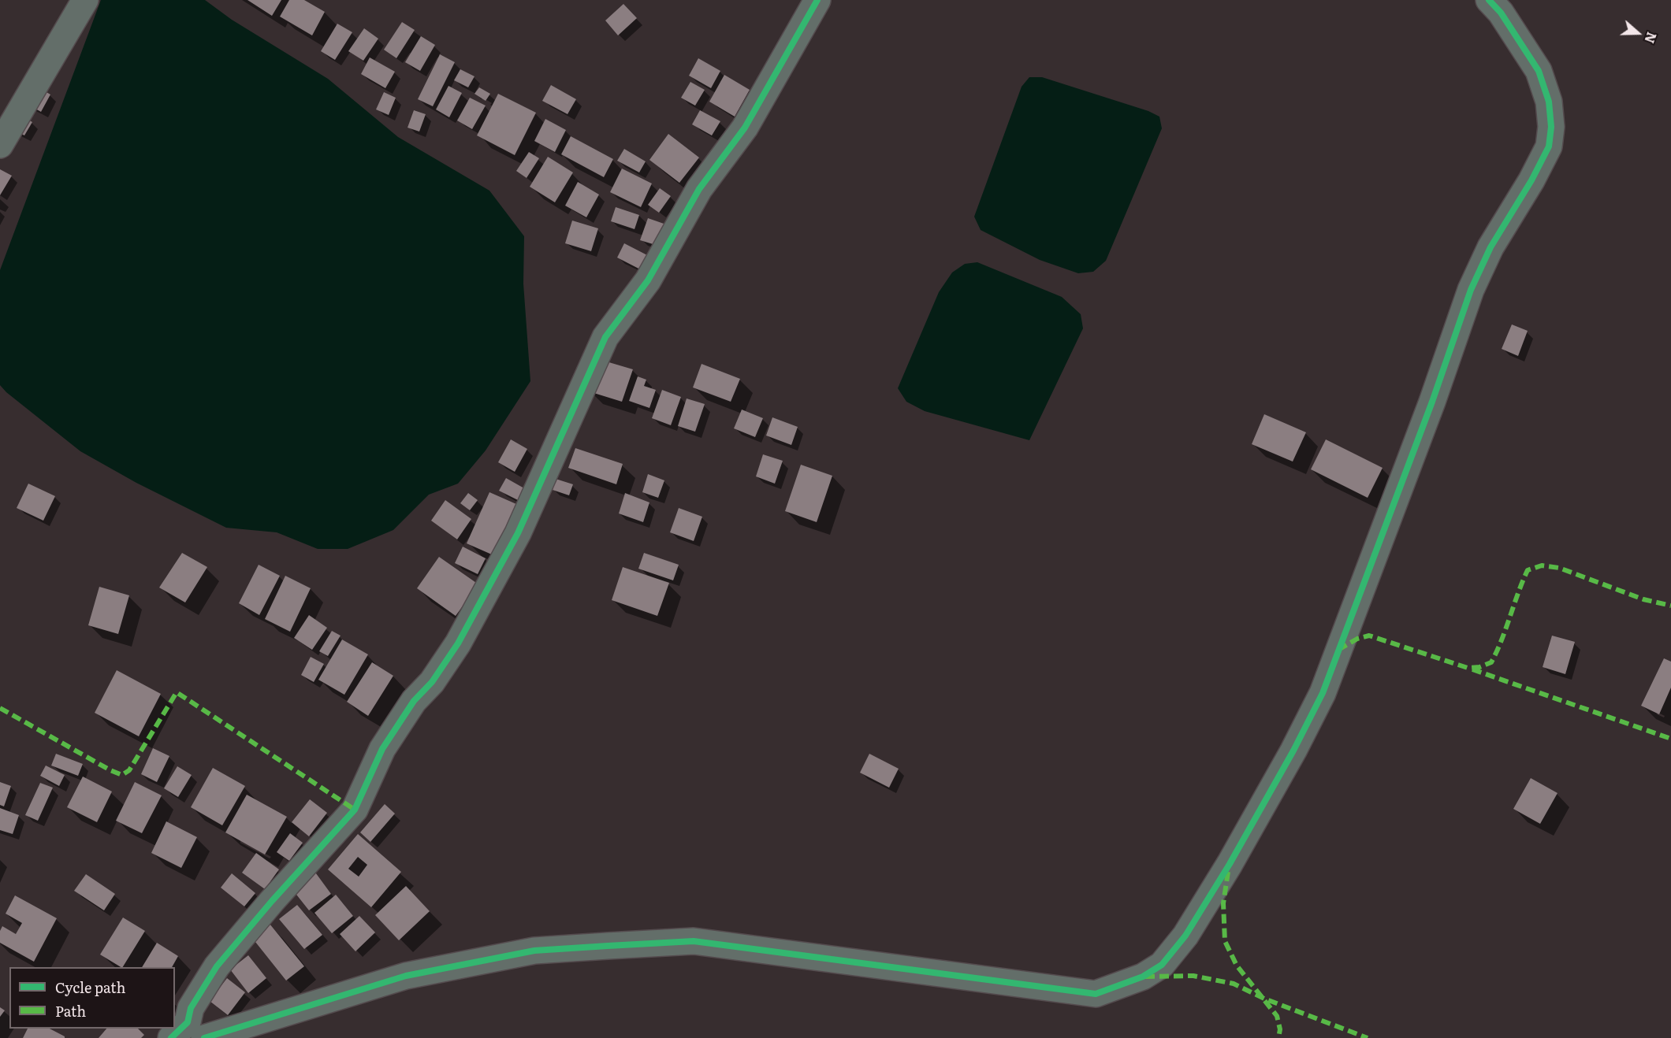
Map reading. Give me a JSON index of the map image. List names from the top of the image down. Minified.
{"legend":["Cycle path","Path"],"north":"right"}
